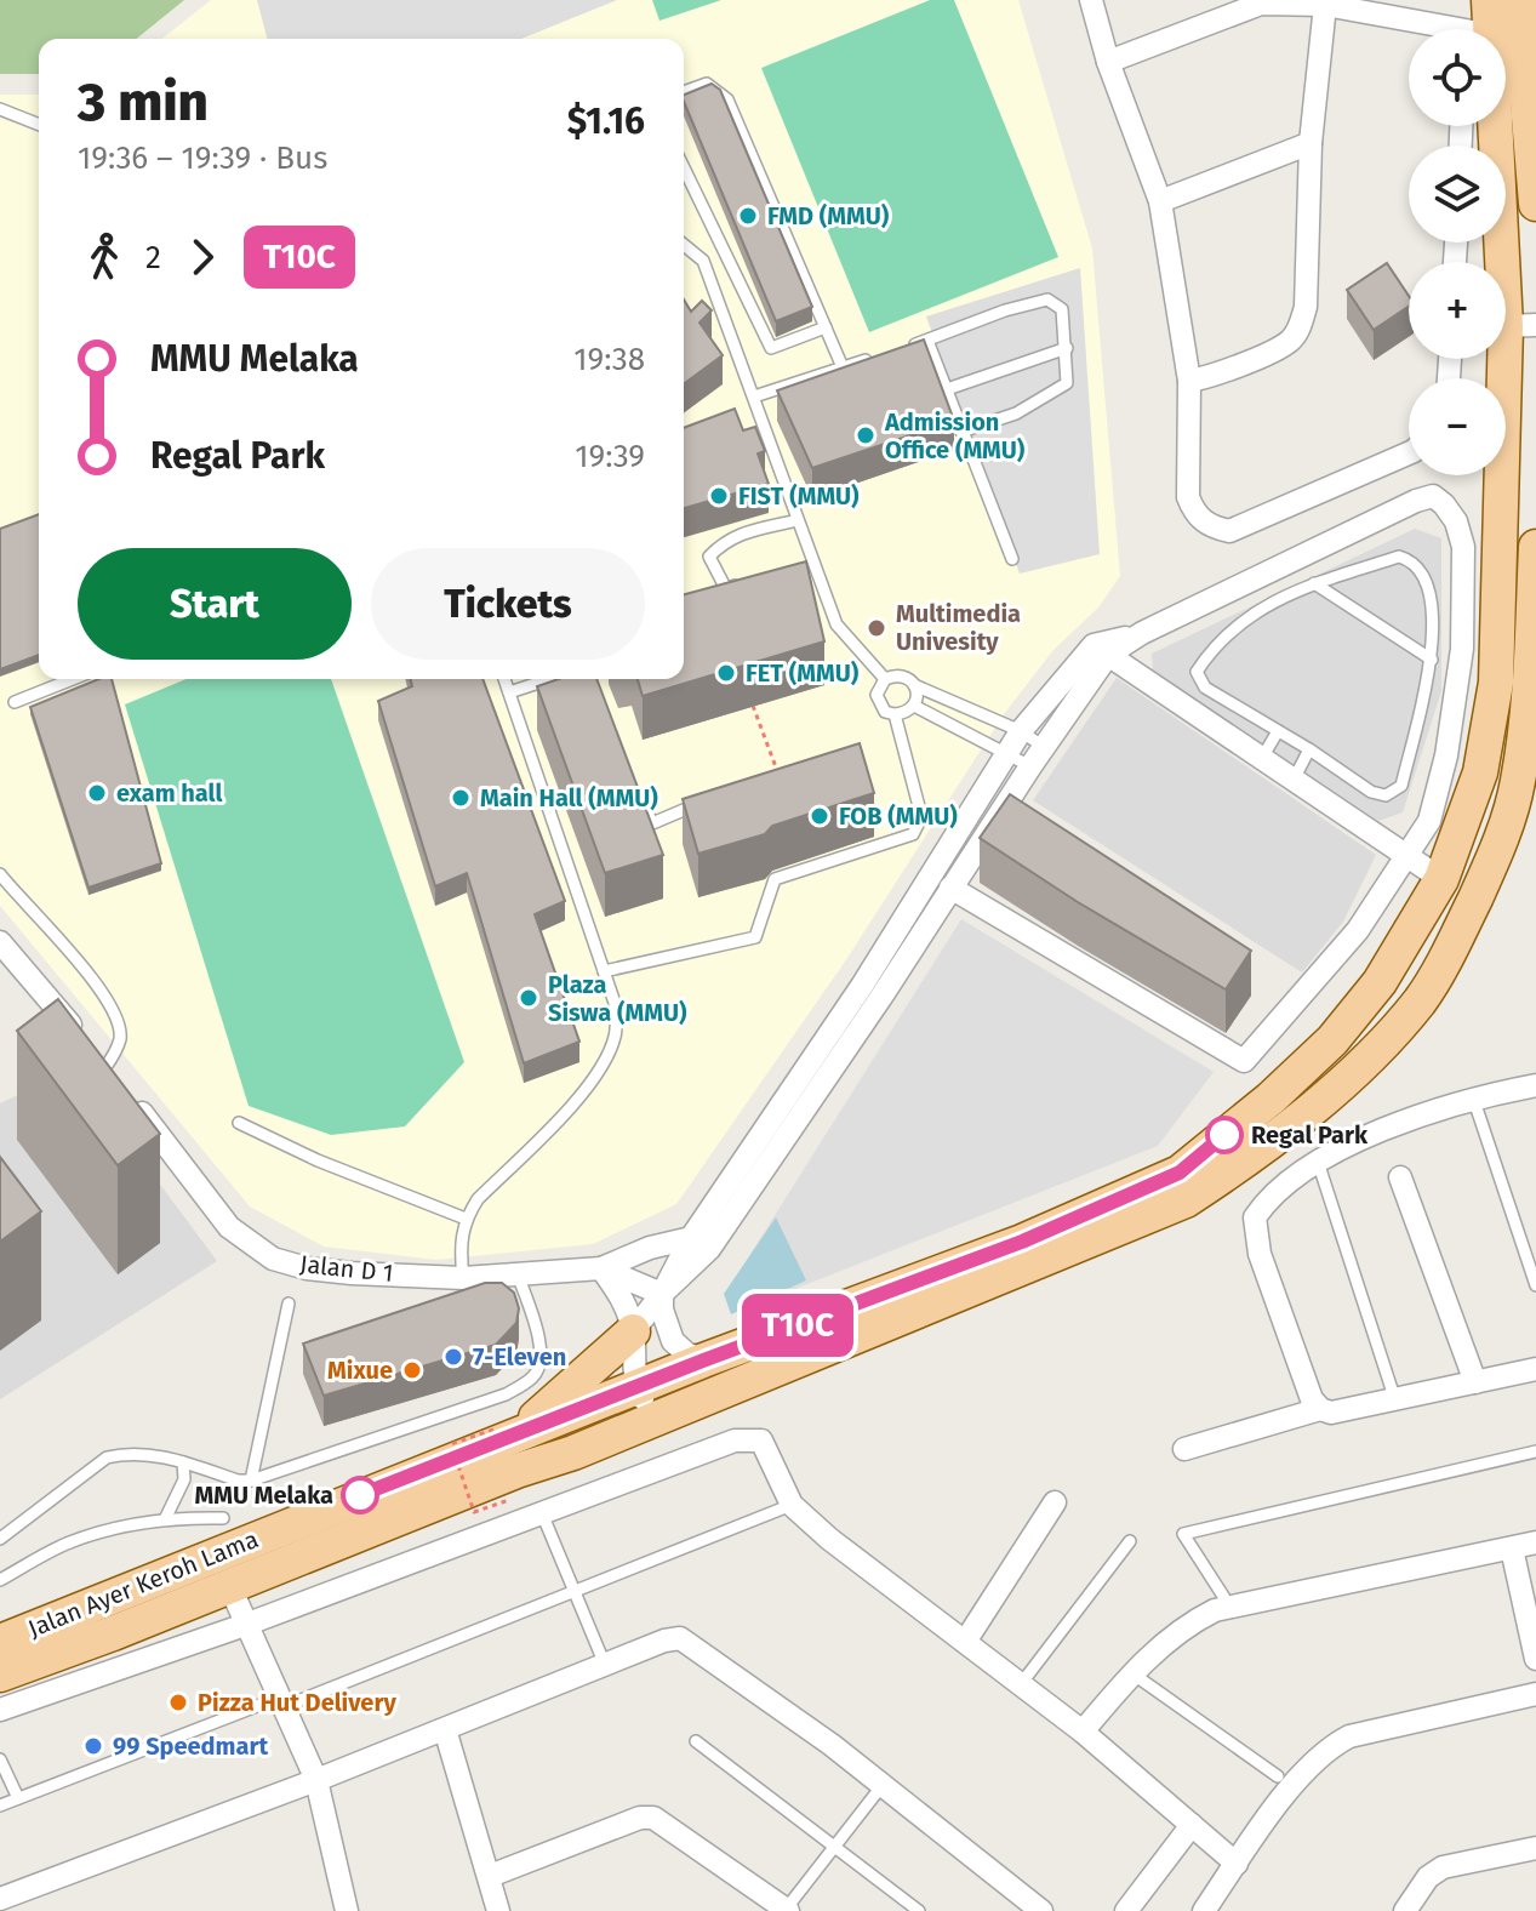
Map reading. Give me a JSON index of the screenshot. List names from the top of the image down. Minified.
{"streets":{"main road":["Jalan Ayer Keroh Lama"],"street":["Jalan D 1"]},"places":["FMD (MMU)","Admission Office (MMU)","FIST (MMU)","Multimedia Univesity","FET (MMU)","exam hall","Main Hall (MMU)","FOB (MMU)","Plaza Siswa (MMU)","Regal Park","7-Eleven","Mixue","MMU Melaka","Pizza Hut Delivery","99 Speedmart"],"lines":["bus line T10C"],"page":{"on_map":"T10C","map_buttons":["+","−"],"heading":["3 min","19:36 – 19:39 · Bus","$1.16"],"legs":["2","T10C"],"list":[{"name":"MMU Melaka","value":"19:38"},{"name":"Regal Park","value":"19:39"}],"buttons":["Start","Tickets"]}}
